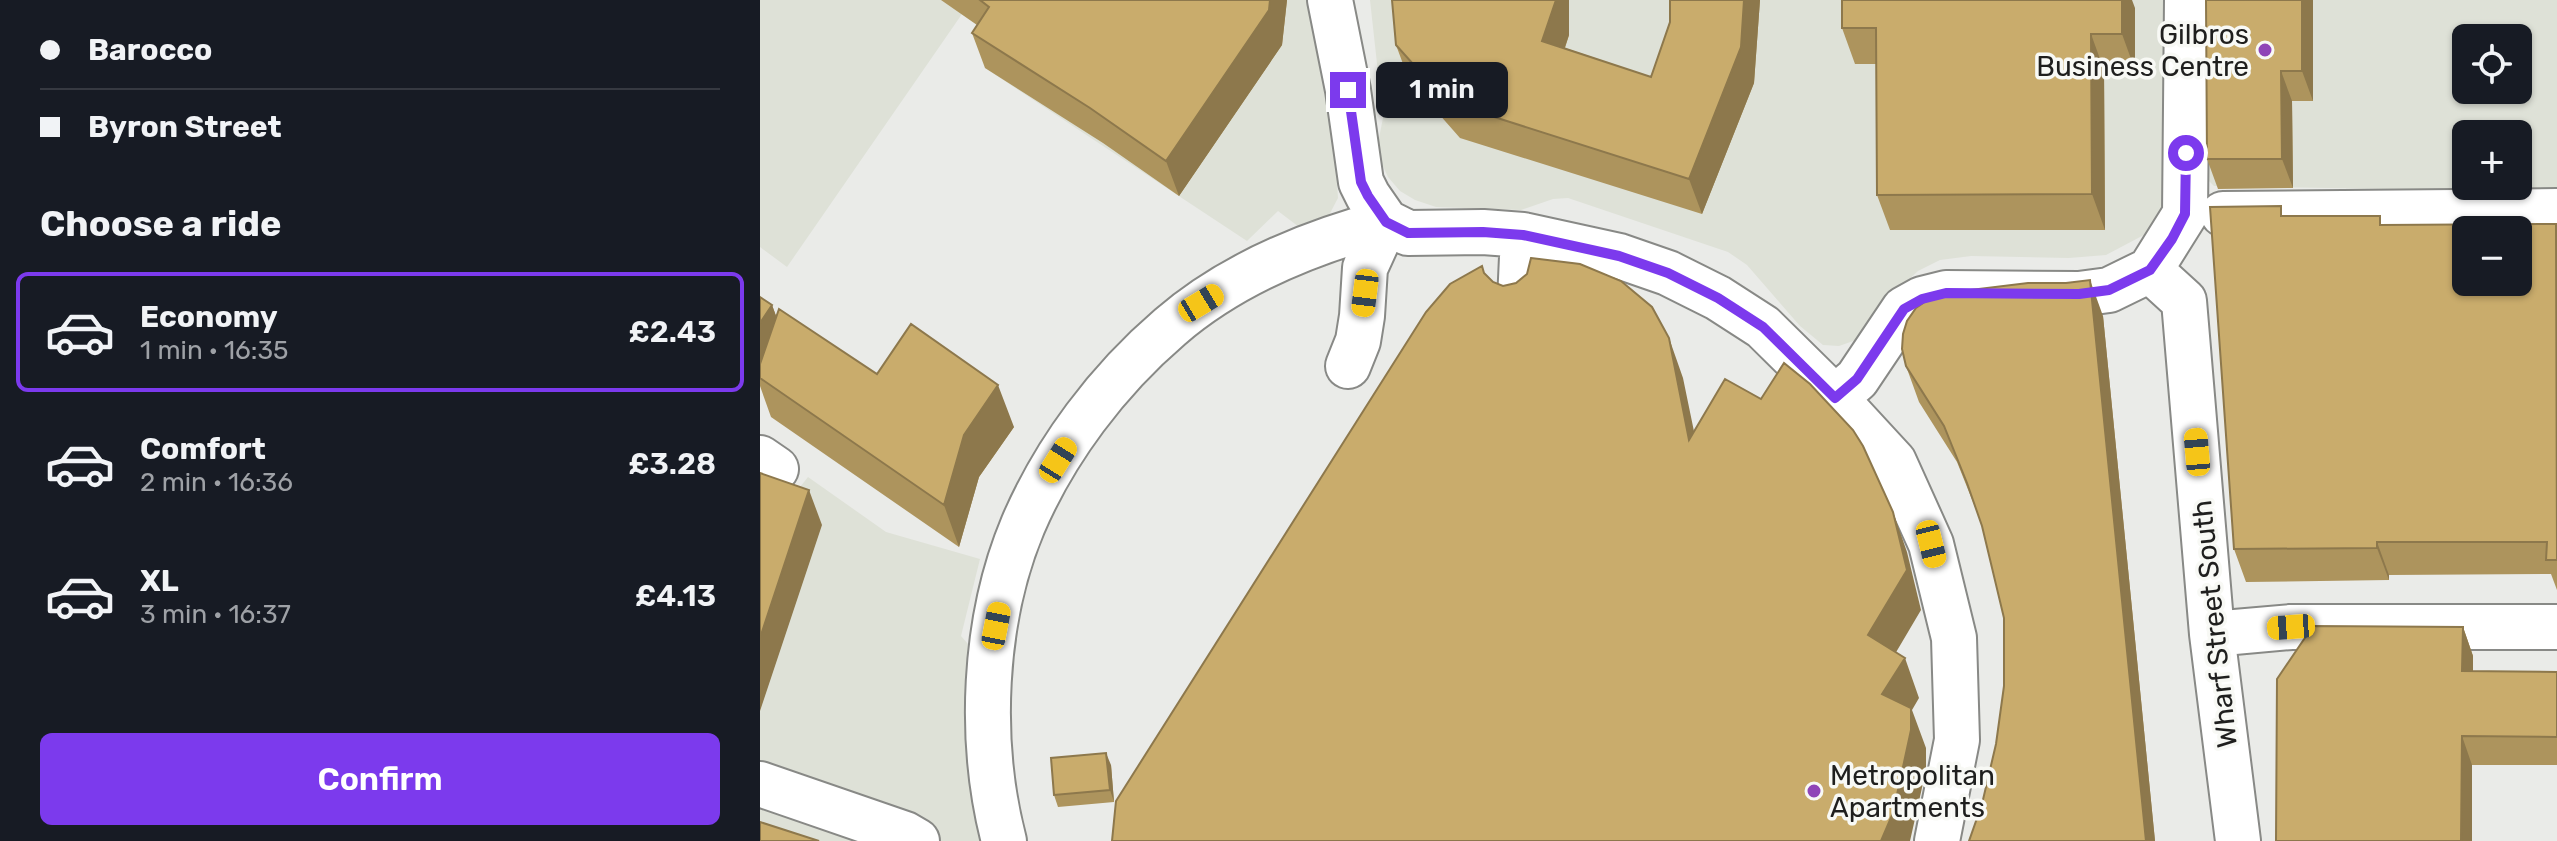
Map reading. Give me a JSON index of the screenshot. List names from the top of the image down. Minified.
{"streets":{"street":["Wharf Street South"]},"places":["Gilbros Business Centre","Metropolitan Apartments"],"page":{"banner":["Barocco","Byron Street"],"map_buttons":["+","−"],"bubble":"1 min","heading":"Choose a ride","list":[{"name":"Economy","note":"1 min · 16:35","value":"£2.43"},{"name":"Comfort","note":"2 min · 16:36","value":"£3.28"},{"name":"XL","note":"3 min · 16:37","value":"£4.13"}],"buttons":"Confirm"}}
